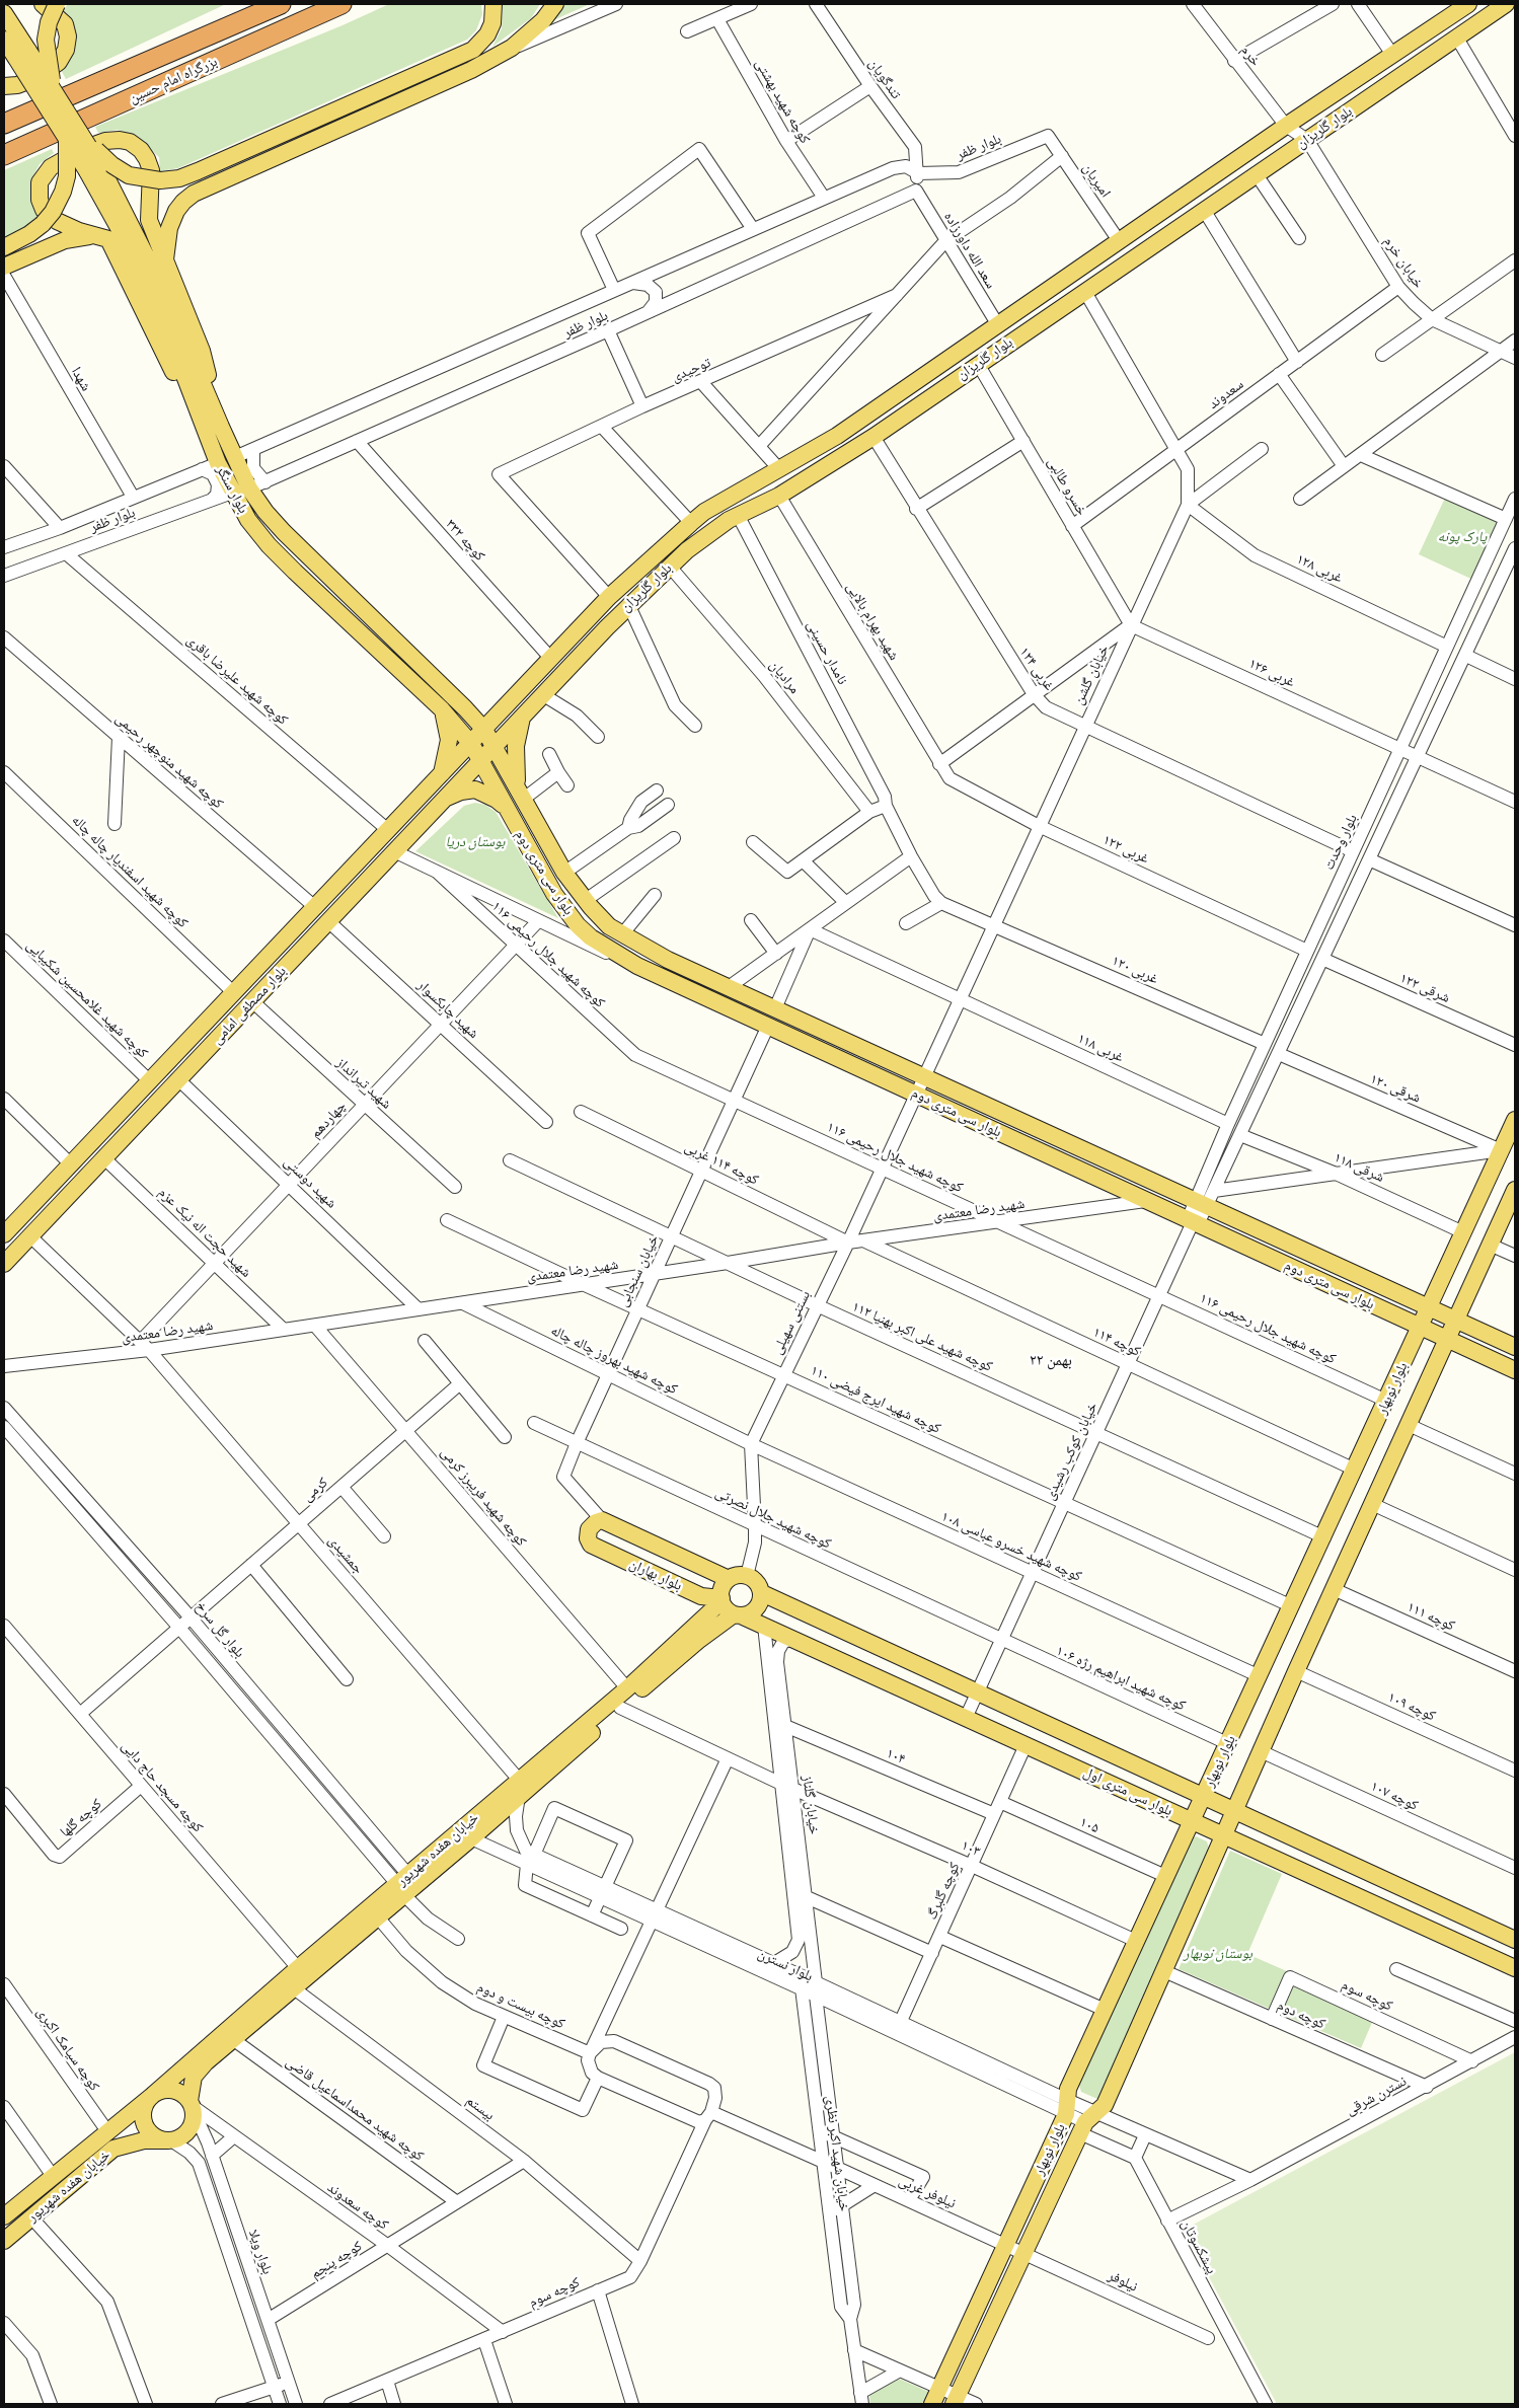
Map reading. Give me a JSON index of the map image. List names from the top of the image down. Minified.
{"streets":{"highway":["بزرگراه امام حسین"],"main road":["بلوار گلریزان","بلوار سنگر","بلوار سی متری دوم","بلوار مصطفی امامی","بلوار نوبهار","بلوار بهاران","بلوار سی متری اول","خیابان هفده شهریور"],"street":["خرم","تندگویان","کوچه شهید بهشتی","بلوار ظفر","امیریان","سعد الله داورزاده","خیابان خرم","توحیدی","شهدا","سعدوند","خسرو طالبی","کوچه ۳۳۲","۱۲۸ غربی","شهید بهرام بالایی","نامدار حسینی","۱۲۴ غربی","۱۲۶ غربی","خیابان گلشن","مرادیان","کوچه شهید علیرضا باقری","کوچه شهید منوچهر رحیمی","بلوار وحدت","۱۲۲ غربی","کوچه شهید اسفندیار چاله چاله","کوچه شهید جلال رحیمی ۱۱۶","۱۲۰ غربی","۱۲۲ شرقی","کوچه شهید غلامحسین شکیبایی","شهید چابکسوار","۱۱۸ غربی","شهید تیرانداز","۱۲۰ شرقی","چهاردهم","کوچه ۱۱۴ غربی","۱۱۸ شرقی","شهید دوستی","شهید رضا معتمدی","شهید حجت اله نیک عزم","خیابان سنجابی","بستنی سهیلی","کوچه شهید علی اکبر بهنیا ۱۱۲","کوچه ۱۱۴","کوچه شهید بهروز چاله چاله","کوچه شهید ایرج فیضی ۱۱۰","خیابان کوکب رشیدی","کرمی","کوچه شهید فریبرز کرمی","کوچه شهید جلال نصرتی","کوچه شهید خسرو عباسی ۱۰۸","جمشیدی","کوچه ۱۱۱","بلوار گل سرخ","کوچه شهید ابراهیم رژه ۱۰۶","کوچه ۱۰۹","۱۰۴","کوچه مسجد حاج دایی","کوچه ۱۰۷","خیابان گلناز","کوچه گلها","۱۰۵","۱۰۳","کوچه گلبرگ","بلوار نسترن","کوچه سوم","کوچه بیست و دوم","کوچه دوم","کوچه سیامک اکبری","نسترن شرقی","بیستم","کوچه شهید محمداسماعیل قاضی","خیابان شهید اکبر نظری","نیلوفر غربی","کوچه سعدوند","پیشکسوتان","بلوار ویلا","کوچه پنجم","نیلوفر"]},"crossings":[["خرم","بلوار گلریزان"],["خرم","خیابان خرم"],["تندگویان","بلوار ظفر"],["کوچه شهید بهشتی","بلوار ظفر"],["بلوار گلریزان","امیریان"],["بلوار گلریزان","سعد الله داورزاده"],["بلوار گلریزان","خیابان خرم"],["بلوار گلریزان","توحیدی"],["بلوار گلریزان","خسرو طالبی"],["بلوار گلریزان","بلوار سنگر"],["بلوار گلریزان","کوچه ۳۳۲"],["بلوار گلریزان","شهید بهرام بالایی"],["بلوار گلریزان","نامدار حسینی"],["بلوار گلریزان","۱۲۴ غربی"],["بلوار گلریزان","خیابان گلشن"],["بلوار گلریزان","مرادیان"],["بلوار گلریزان","بلوار سی متری دوم"],["بلوار گلریزان","بلوار مصطفی امامی"],["بلوار ظفر","امیریان"],["بلوار ظفر","سعد الله داورزاده"],["بلوار ظفر","شهدا"],["بلوار ظفر","بلوار سنگر"],["بلوار ظفر","کوچه ۳۳۲"],["بلوار ظفر","کوچه شهید علیرضا باقری"],["خیابان خرم","سعدوند"],["سعدوند","خسرو طالبی"],["سعدوند","خیابان گلشن"],["خسرو طالبی","۱۲۶ غربی"],["خسرو طالبی","خیابان گلشن"],["بلوار سنگر","بلوار سی متری دوم"],["بلوار سنگر","بلوار مصطفی امامی"],["۱۲۸ غربی","خیابان گلشن"],["۱۲۸ غربی","بلوار وحدت"],["شهید بهرام بالایی","۱۲۲ غربی"],["نامدار حسینی","۱۲۰ غربی"],["۱۲۴ غربی","خیابان گلشن"],["۱۲۴ غربی","بلوار وحدت"],["۱۲۶ غربی","خیابان گلشن"],["۱۲۶ غربی","بلوار وحدت"],["خیابان گلشن","۱۲۲ غربی"],["خیابان گلشن","بلوار سی متری دوم"],["خیابان گلشن","۱۲۰ غربی"],["خیابان گلشن","۱۱۸ غربی"],["خیابان گلشن","بستنی سهیلی"],["کوچه شهید علیرضا باقری","بلوار مصطفی امامی"],["کوچه شهید منوچهر رحیمی","بلوار مصطفی امامی"],["بلوار وحدت","۱۲۲ غربی"],["بلوار وحدت","بلوار سی متری دوم"],["بلوار وحدت","۱۲۰ غربی"],["بلوار وحدت","۱۱۸ غربی"],["بلوار وحدت","خیابان کوکب رشیدی"],["کوچه شهید اسفندیار چاله چاله","بلوار مصطفی امامی"],["بلوار سی متری دوم","بلوار مصطفی امامی"],["بلوار سی متری دوم","شهید رضا معتمدی"],["بلوار سی متری دوم","خیابان سنجابی"],["بلوار سی متری دوم","بستنی سهیلی"],["بلوار سی متری دوم","بلوار نوبهار"],["بلوار سی متری دوم","خیابان کوکب رشیدی"],["کوچه شهید جلال رحیمی ۱۱۶","چهاردهم"],["کوچه شهید جلال رحیمی ۱۱۶","شهید رضا معتمدی"],["کوچه شهید جلال رحیمی ۱۱۶","خیابان سنجابی"],["کوچه شهید جلال رحیمی ۱۱۶","بستنی سهیلی"],["کوچه شهید جلال رحیمی ۱۱۶","بلوار نوبهار"],["کوچه شهید جلال رحیمی ۱۱۶","خیابان کوکب رشیدی"],["کوچه شهید غلامحسین شکیبایی","بلوار مصطفی امامی"],["بلوار مصطفی امامی","شهید چابکسوار"],["بلوار مصطفی امامی","شهید تیرانداز"],["بلوار مصطفی امامی","شهید دوستی"],["بلوار مصطفی امامی","شهید حجت اله نیک عزم"],["بلوار مصطفی امامی","جمشیدی"],["شهید چابکسوار","چهاردهم"],["شهید تیرانداز","چهاردهم"],["۱۲۰ شرقی","بلوار نوبهار"],["چهاردهم","شهید دوستی"],["چهاردهم","شهید رضا معتمدی"],["چهاردهم","شهید حجت اله نیک عزم"],["چهاردهم","جمشیدی"],["کوچه ۱۱۴ غربی","شهید رضا معتمدی"],["کوچه ۱۱۴ غربی","خیابان سنجابی"],["کوچه ۱۱۴ غربی","بستنی سهیلی"],["۱۱۸ شرقی","بلوار نوبهار"],["شهید دوستی","شهید رضا معتمدی"],["شهید رضا معتمدی","شهید حجت اله نیک عزم"],["شهید رضا معتمدی","خیابان سنجابی"],["شهید رضا معتمدی","بستنی سهیلی"],["شهید رضا معتمدی","کوچه شهید علی اکبر بهنیا ۱۱۲"],["شهید رضا معتمدی","کوچه ۱۱۴"],["شهید رضا معتمدی","کوچه شهید بهروز چاله چاله"],["شهید رضا معتمدی","کوچه شهید ایرج فیضی ۱۱۰"],["شهید رضا معتمدی","کوچه شهید فریبرز کرمی"],["شهید رضا معتمدی","جمشیدی"],["خیابان سنجابی","کوچه شهید علی اکبر بهنیا ۱۱۲"],["خیابان سنجابی","کوچه شهید بهروز چاله چاله"],["خیابان سنجابی","کوچه شهید ایرج فیضی ۱۱۰"],["خیابان سنجابی","کوچه شهید جلال نصرتی"],["خیابان سنجابی","بلوار بهاران"],["بستنی سهیلی","کوچه شهید علی اکبر بهنیا ۱۱۲"],["بستنی سهیلی","کوچه شهید بهروز چاله چاله"],["بستنی سهیلی","کوچه شهید ایرج فیضی ۱۱۰"],["بستنی سهیلی","کوچه شهید جلال نصرتی"],["بستنی سهیلی","کوچه شهید خسرو عباسی ۱۰۸"],["بستنی سهیلی","بلوار بهاران"],["بستنی سهیلی","بلوار سی متری اول"],["بستنی سهیلی","خیابان هفده شهریور"],["کوچه شهید علی اکبر بهنیا ۱۱۲","بلوار نوبهار"],["کوچه شهید علی اکبر بهنیا ۱۱۲","خیابان کوکب رشیدی"],["کوچه ۱۱۴","بلوار نوبهار"],["کوچه ۱۱۴","خیابان کوکب رشیدی"],["کوچه شهید بهروز چاله چاله","کوچه شهید خسرو عباسی ۱۰۸"],["بلوار نوبهار","کوچه شهید ایرج فیضی ۱۱۰"],["بلوار نوبهار","کوچه شهید خسرو عباسی ۱۰۸"],["بلوار نوبهار","کوچه ۱۱۱"],["بلوار نوبهار","کوچه شهید ابراهیم رژه ۱۰۶"],["بلوار نوبهار","کوچه ۱۰۹"],["بلوار نوبهار","بلوار سی متری اول"],["بلوار نوبهار","کوچه ۱۰۷"],["بلوار نوبهار","۱۰۵"],["بلوار نوبهار","۱۰۳"],["بلوار نوبهار","بلوار نسترن"],["بلوار نوبهار","کوچه دوم"],["بلوار نوبهار","نیلوفر غربی"],["بلوار نوبهار","نیلوفر"],["کوچه شهید ایرج فیضی ۱۱۰","خیابان کوکب رشیدی"],["خیابان کوکب رشیدی","کوچه شهید جلال نصرتی"],["خیابان کوکب رشیدی","کوچه شهید خسرو عباسی ۱۰۸"],["خیابان کوکب رشیدی","کوچه شهید ابراهیم رژه ۱۰۶"],["خیابان کوکب رشیدی","بلوار سی متری اول"],["کرمی","کوچه شهید فریبرز کرمی"],["کرمی","جمشیدی"],["کرمی","بلوار گل سرخ"],["کرمی","کوچه مسجد حاج دایی"],["کوچه شهید فریبرز کرمی","خیابان هفده شهریور"],["کوچه شهید جلال نصرتی","کوچه شهید ابراهیم رژه ۱۰۶"],["جمشیدی","خیابان هفده شهریور"],["بلوار بهاران","بلوار سی متری اول"],["بلوار بهاران","خیابان هفده شهریور"],["بلوار گل سرخ","خیابان هفده شهریور"],["۱۰۴","خیابان گلناز"],["۱۰۴","کوچه گلبرگ"],["کوچه مسجد حاج دایی","کوچه گلها"],["کوچه مسجد حاج دایی","خیابان هفده شهریور"],["بلوار سی متری اول","خیابان گلناز"],["بلوار سی متری اول","خیابان هفده شهریور"],["بلوار سی متری اول","کوچه گلبرگ"],["خیابان گلناز","۱۰۳"],["خیابان گلناز","بلوار نسترن"],["۱۰۵","کوچه گلبرگ"],["۱۰۳","خیابان هفده شهریور"],["۱۰۳","کوچه گلبرگ"],["خیابان هفده شهریور","بلوار نسترن"],["خیابان هفده شهریور","کوچه بیست و دوم"],["خیابان هفده شهریور","کوچه سیامک اکبری"],["خیابان هفده شهریور","بیستم"],["خیابان هفده شهریور","کوچه شهید محمداسماعیل قاضی"],["خیابان هفده شهریور","کوچه سعدوند"],["خیابان هفده شهریور","بلوار ویلا"],["کوچه گلبرگ","بلوار نسترن"],["بلوار نسترن","خیابان شهید اکبر نظری"],["کوچه سوم","کوچه بیست و دوم"],["کوچه سوم","کوچه دوم"],["کوچه سوم","نسترن شرقی"],["کوچه سوم","بیستم"],["کوچه سوم","نیلوفر غربی"],["کوچه سوم","کوچه سعدوند"],["کوچه دوم","نسترن شرقی"],["نسترن شرقی","پیشکسوتان"],["بیستم","کوچه پنجم"],["کوچه شهید محمداسماعیل قاضی","کوچه پنجم"],["خیابان شهید اکبر نظری","نیلوفر غربی"],["نیلوفر غربی","نیلوفر"],["کوچه سعدوند","بلوار ویلا"],["کوچه سعدوند","کوچه پنجم"],["بلوار ویلا","کوچه پنجم"]],"districts":["۲۲ بهمن"],"parks":["پارک پونه","بوستان دریا","بوستان نوبهار"]}
